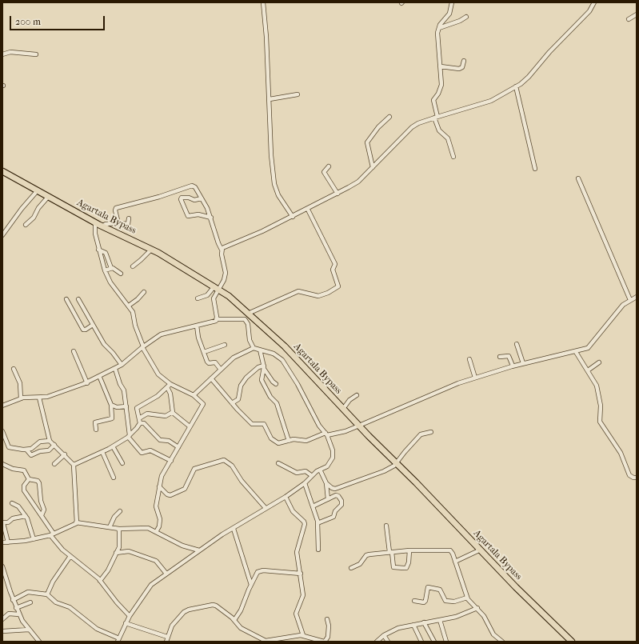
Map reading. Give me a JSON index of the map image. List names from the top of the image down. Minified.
{"streets":{"highway":["Agartala Bypass"]},"scale_bar":"200 m"}
